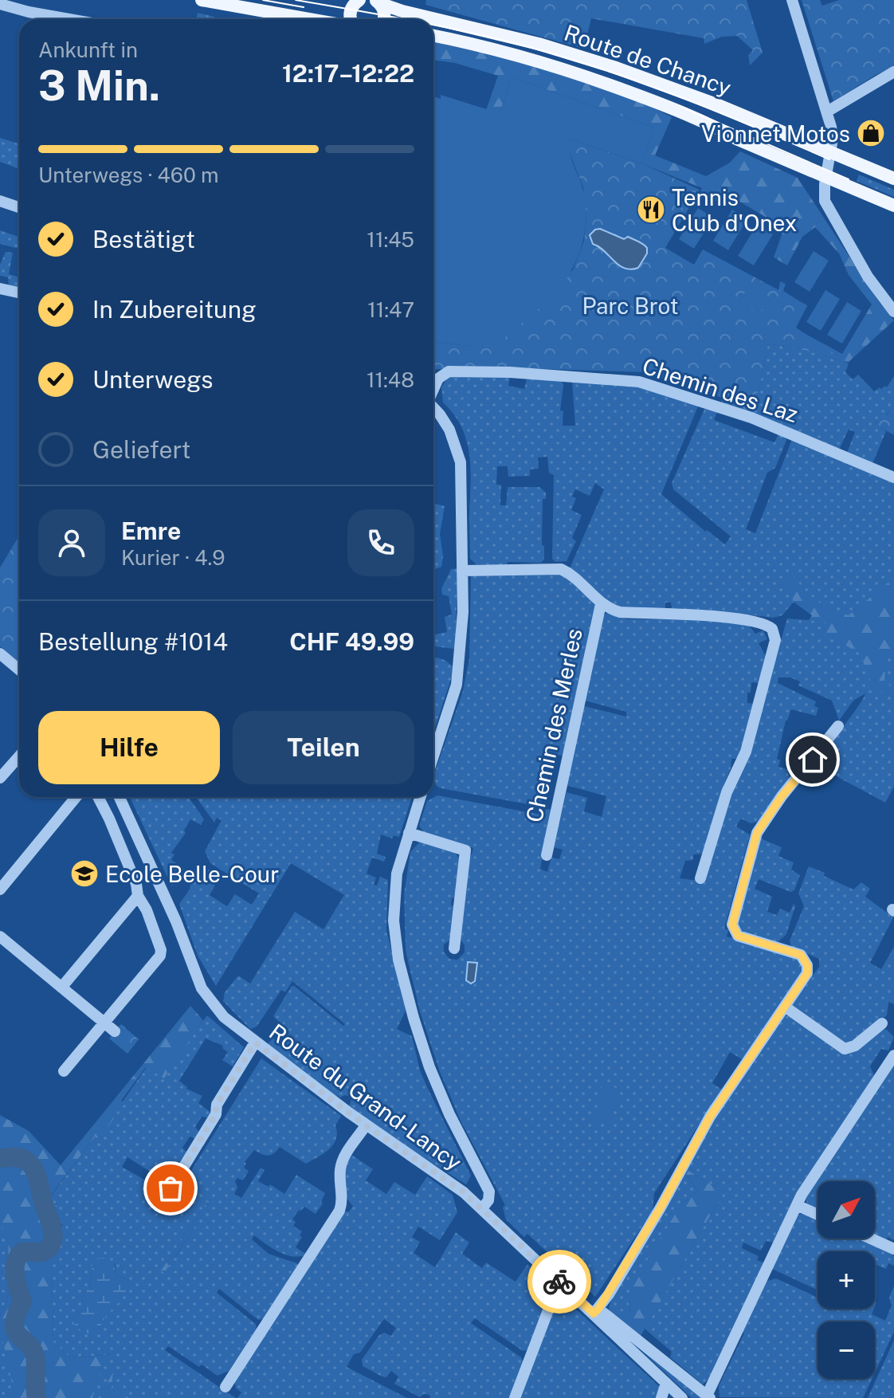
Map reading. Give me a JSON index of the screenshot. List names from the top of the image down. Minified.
{"streets":{"main road":["Route de Chancy"],"street":["Chemin des Laz","Chemin des Merles","Route du Grand-Lancy"]},"parks":["Parc Brot"],"places":{"shop":["Vionnet Motos"],"restaurant":["Tennis Club d'Onex"],"school or university":["Ecole Belle-Cour"]},"north":"top right","page":{"heading":["3 Min.","Ankunft in","12:17–12:22"],"panel":["Emre","Kurier · 4.9","Bestellung #1014","CHF 49.99"],"bar":"Unterwegs · 460 m","list":[["Bestätigt","11:45"],["In Zubereitung","11:47"],["Unterwegs","11:48"],"Geliefert"],"buttons":["Hilfe","Teilen"],"map_buttons":["+","−"]}}
